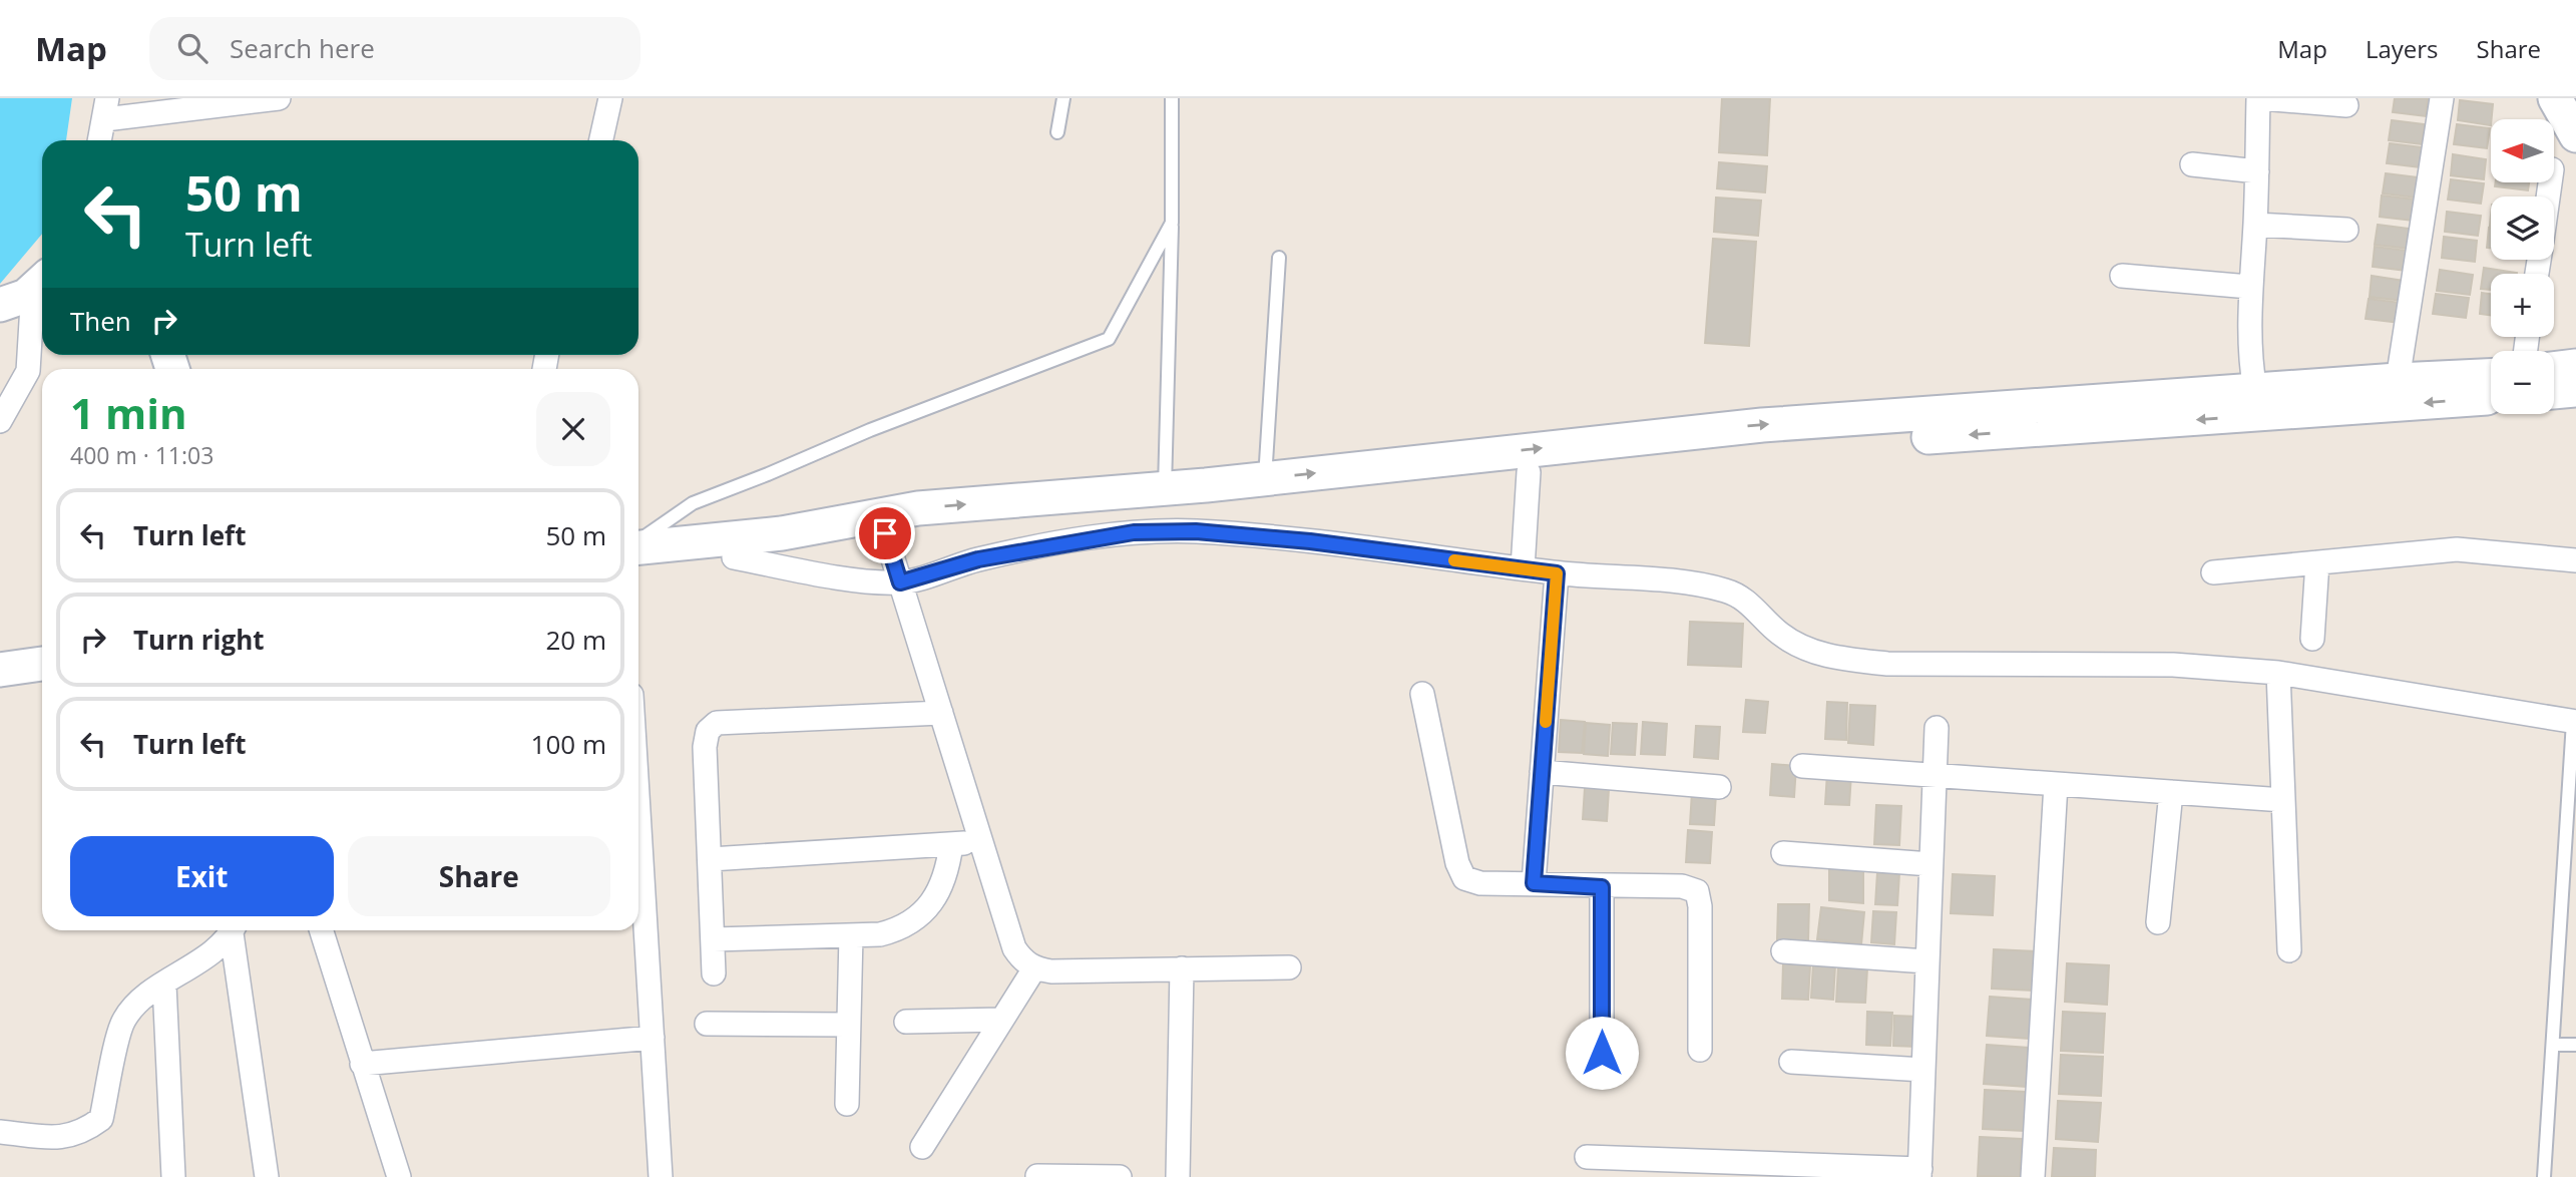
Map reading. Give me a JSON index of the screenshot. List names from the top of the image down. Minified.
{"north":"left","page":{"header":"Map","search":"Search here","nav":["Map","Layers","Share"],"map_buttons":["+","−"],"turn":["50 m","Turn left"],"then":"Then","heading":["1 min","400 m · 11:03"],"list":[{"name":"Turn left","value":"50 m"},{"name":"Turn right","value":"20 m"},{"name":"Turn left","value":"100 m"}],"buttons":["Exit","Share"]}}
